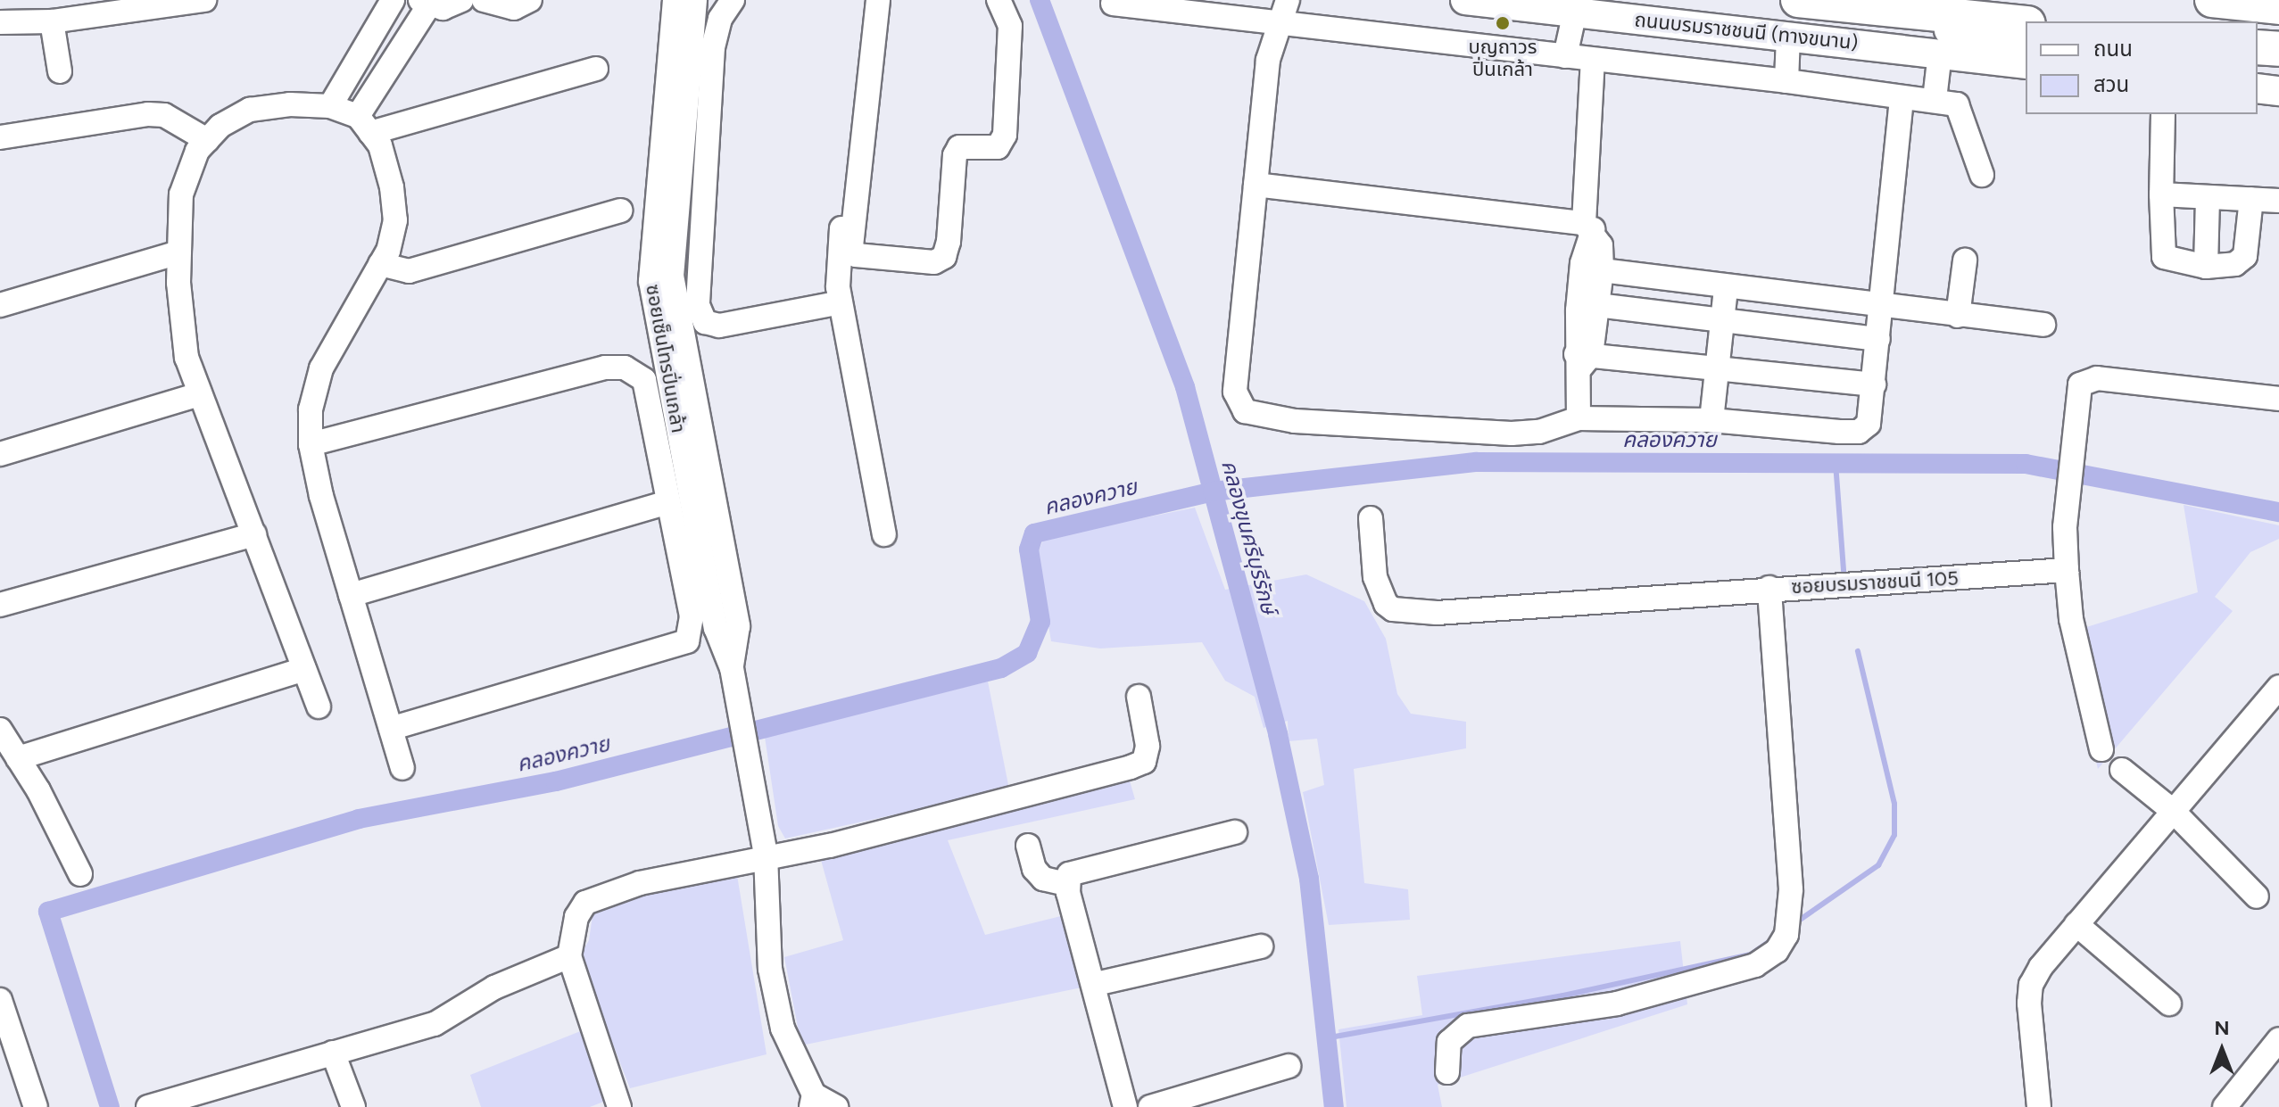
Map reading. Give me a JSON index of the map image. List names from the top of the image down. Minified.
{"streets":{"main road":["ถนนบรมราชชนนี (ทางขนาน)"],"street":["ซอยเซ็นโทรปิ่นเกล้า","ซอยบรมราชชนนี 105"]},"water":["คลองควาย","คลองขุนศรีบุรีรักษ์"],"places":["บุญถาวร ปิ่นเกล้า"],"legend":["ถนน","สวน"],"north":"top"}
